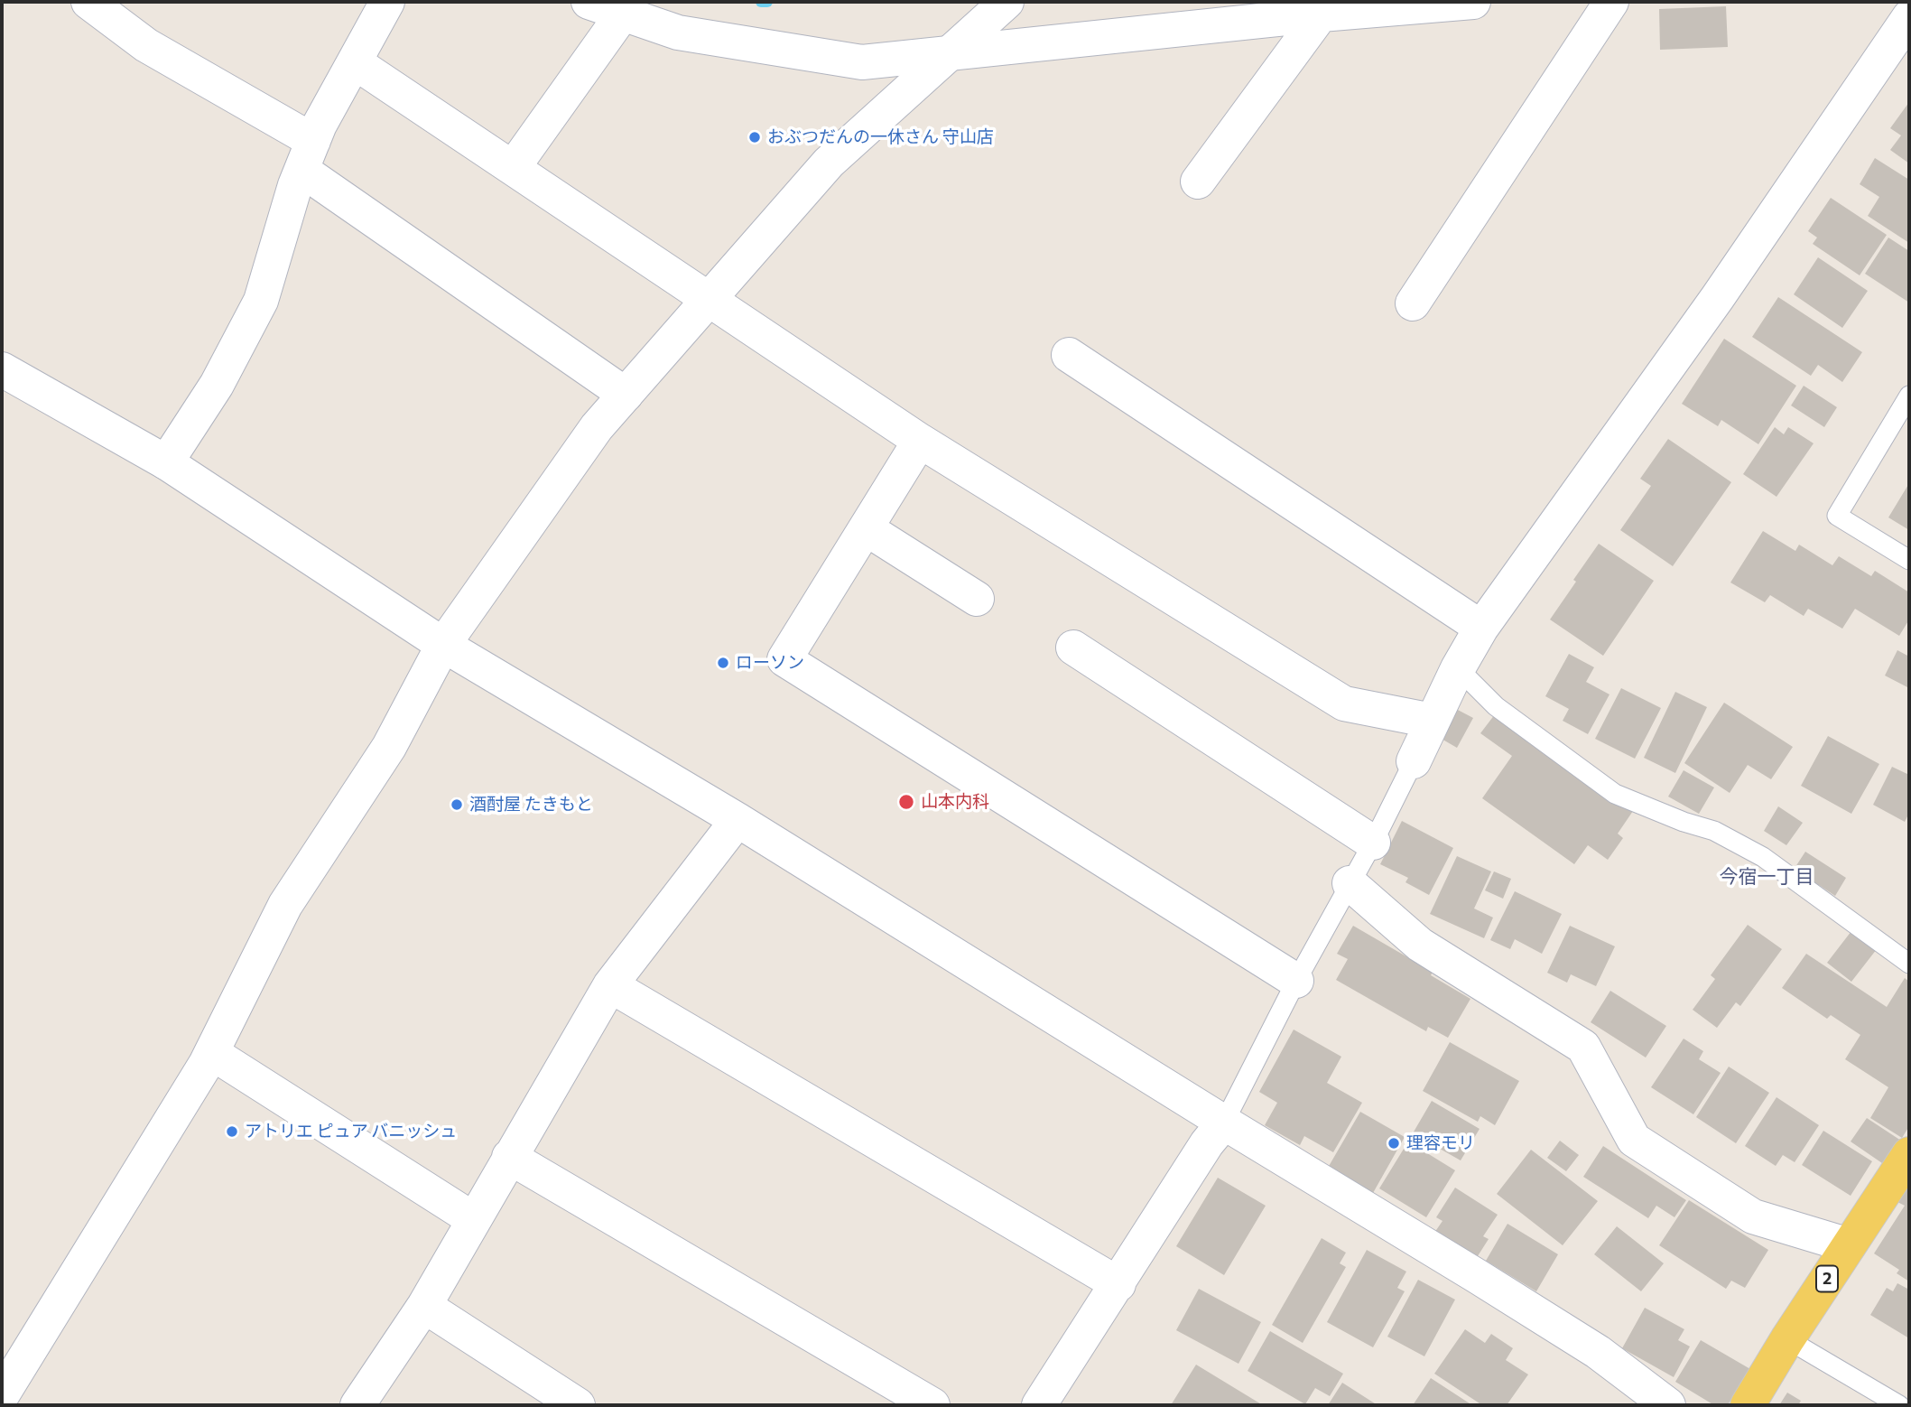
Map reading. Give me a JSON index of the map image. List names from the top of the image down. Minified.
{"streets":{"main road":["2"]},"districts":["今宿一丁目"],"places":["おぶつだんの一休さん 守山店","ローソン","山本内科","酒酎屋 たきもと","アトリエ ピュア バニッシュ","理容モリ"]}
